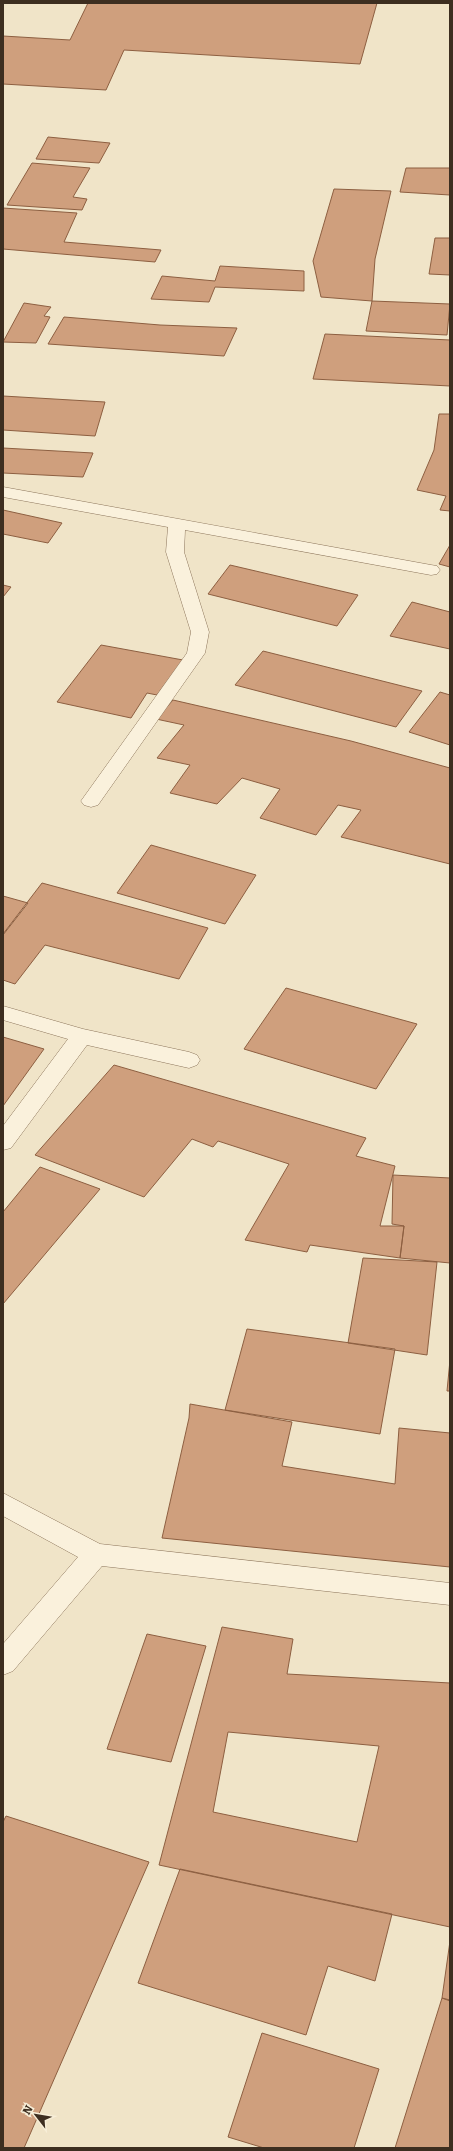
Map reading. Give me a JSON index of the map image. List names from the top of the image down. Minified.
{"north":"top left"}
